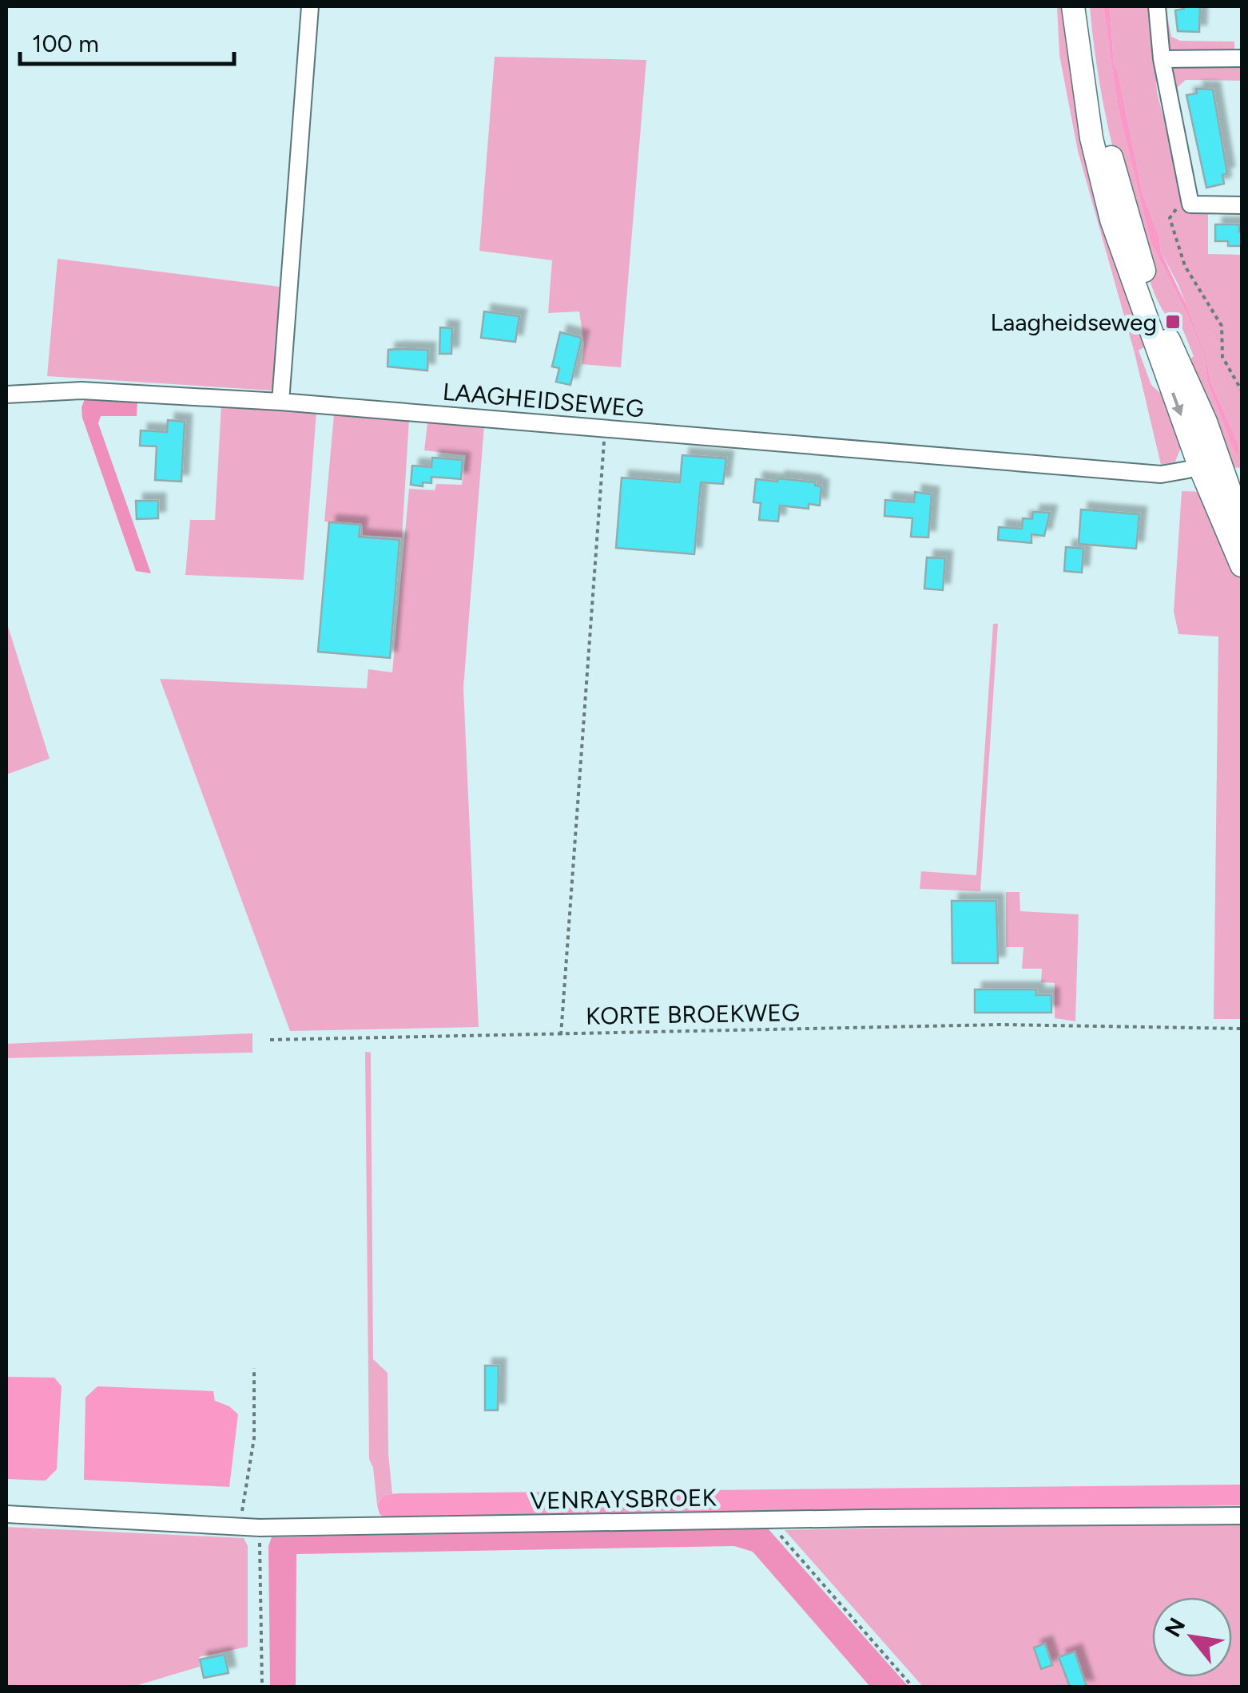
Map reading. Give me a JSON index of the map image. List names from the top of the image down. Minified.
{"streets":{"street":["LAAGHEIDSEWEG","VENRAYSBROEK"],"path":["KORTE BROEKWEG"]},"crossings":[["LAAGHEIDSEWEG","KORTE BROEKWEG"]],"places":{"transit":["Laagheidseweg"]},"scale_bar":"100 m","north":"top left"}
